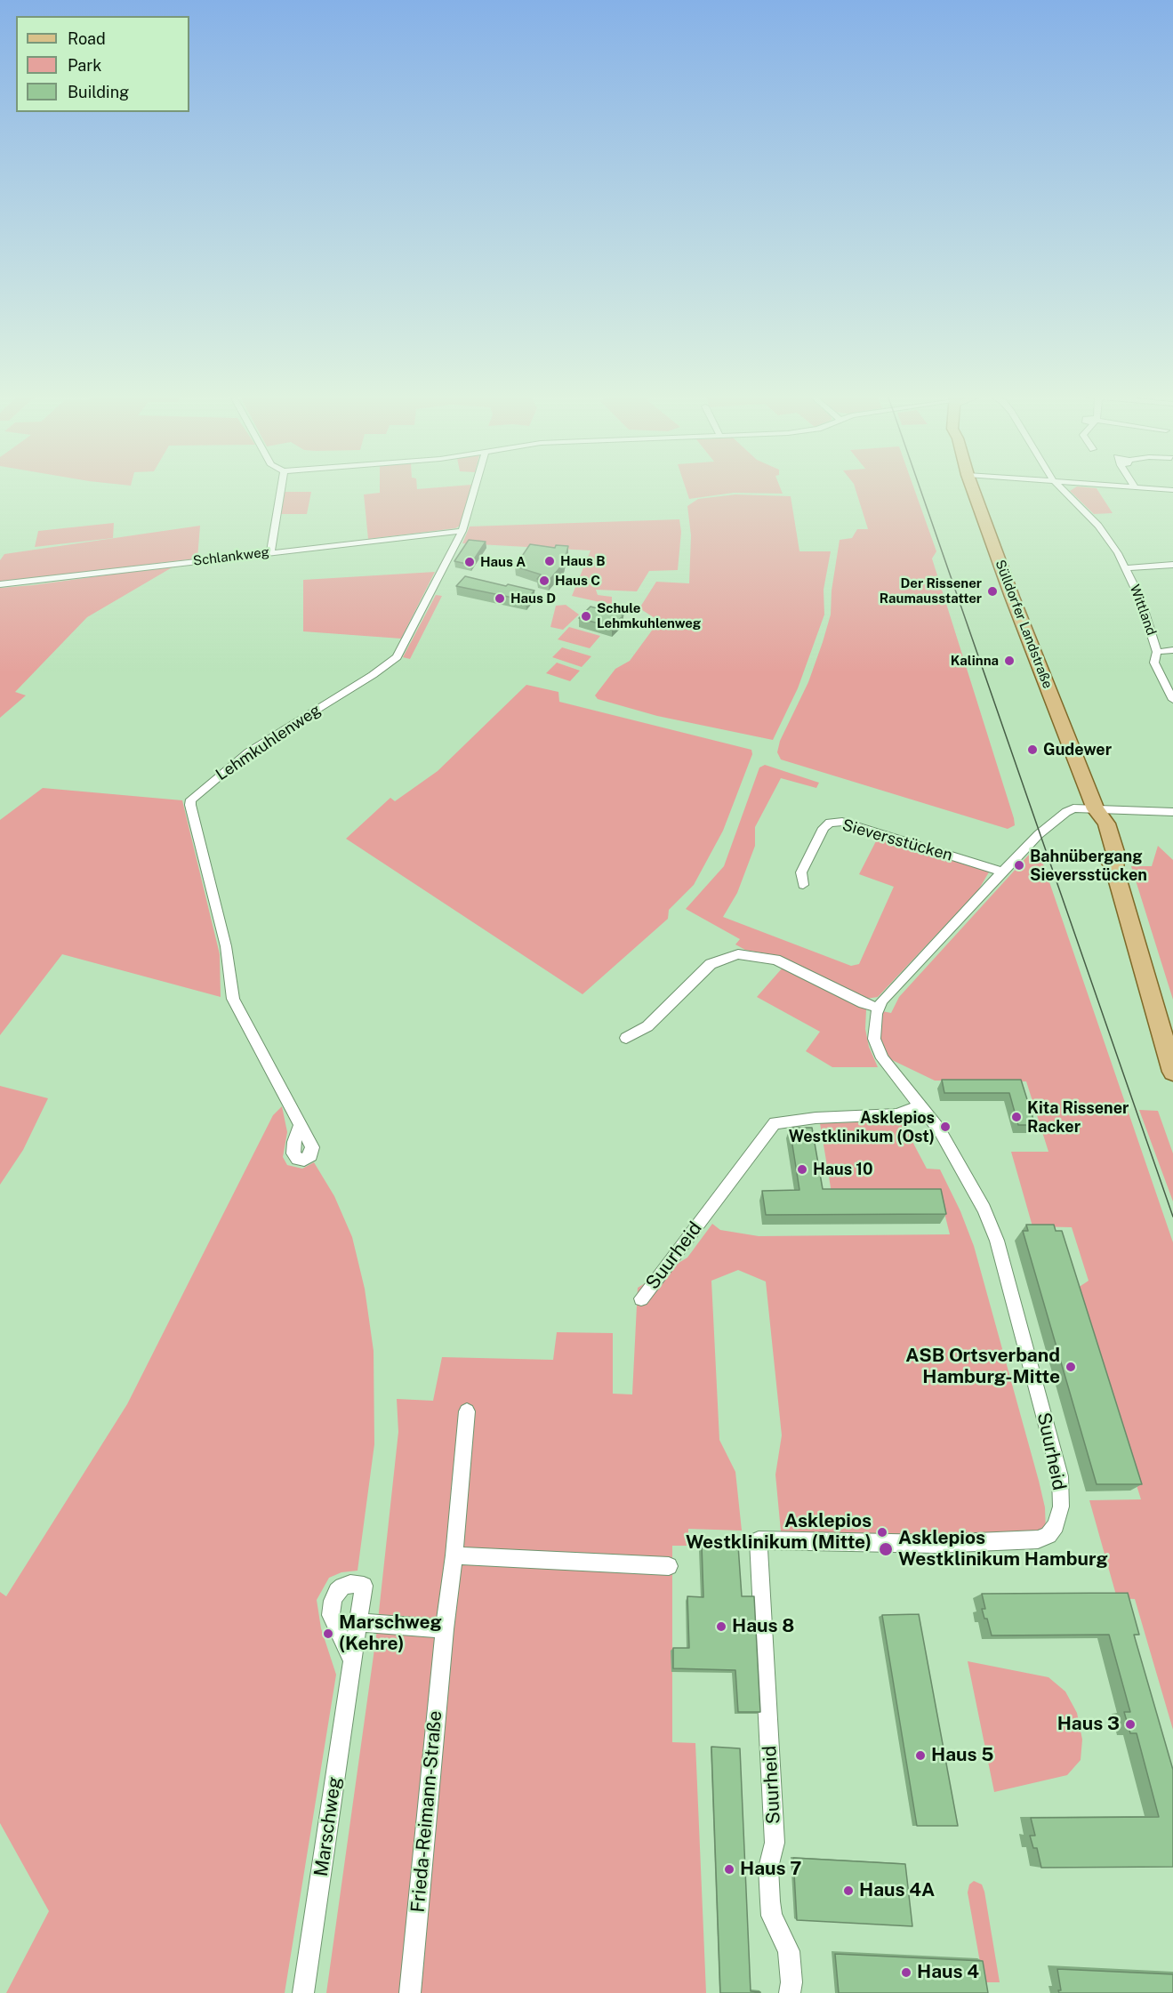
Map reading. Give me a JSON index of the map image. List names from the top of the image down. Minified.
{"streets":{"main road":["Sülldorfer Landstraße"],"street":["Schlankweg","Wittland","Lehmkuhlenweg","Sieversstücken","Suurheid","Frieda-Reimann-Straße","Marschweg"]},"crossings":[["Schlankweg","Lehmkuhlenweg"]],"places":["Haus B","Haus A","Haus C","Der Rissener Raumausstatter","Haus D","Schule Lehmkuhlenweg","Kalinna","Gudewer","Bahnübergang Sieversstücken","Kita Rissener Racker","Asklepios Westklinikum (Ost)","Haus 10","ASB Ortsverband Hamburg-Mitte","Asklepios Westklinikum (Mitte)","Asklepios Westklinikum Hamburg","Haus 8","Marschweg (Kehre)","Haus 3","Haus 5","Haus 7","Haus 4A","Haus 4"],"legend":["Road","Park","Building"]}
